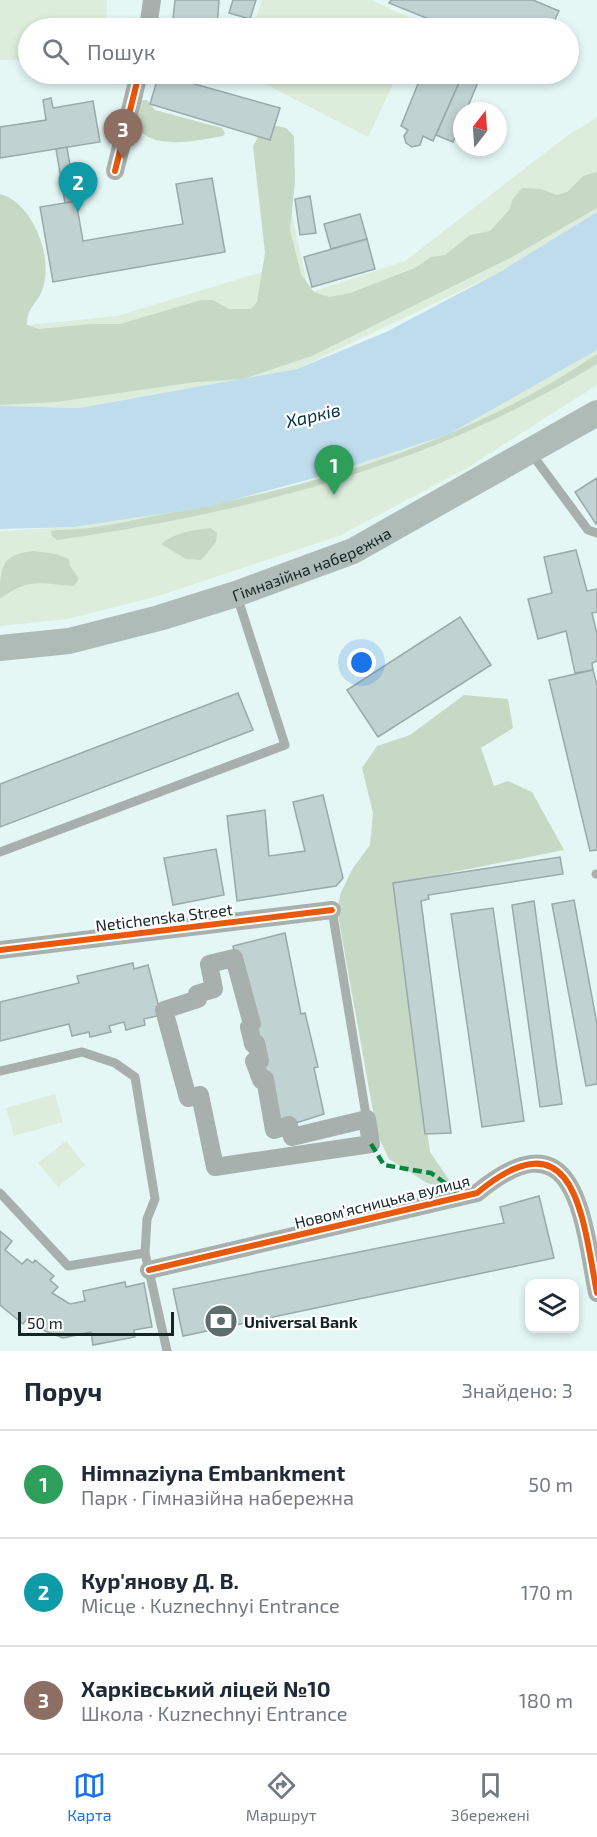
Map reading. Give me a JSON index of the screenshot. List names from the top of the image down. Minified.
{"streets":{"main road":["Гімназійна набережна"],"street":["Netichenska Street","Новом’ясницька вулиця"]},"water":["Харків"],"places":{"bank":["Universal Bank"]},"scale_bar":"50 m","north":"top","page":{"search":"Пошук","pins":["3","2","1"],"scale":"50 m","heading":["Поруч","Знайдено: 3"],"list":[{"mark":"1","name":"Himnaziyna Embankment","note":"Парк · Гімназійна набережна","value":"50 m"},{"mark":"2","name":"Кур'янову Д. В.","note":"Місце · Kuznechnyi Entrance","value":"170 m"},{"mark":"3","name":"Харківський ліцей №10","note":"Школа · Kuznechnyi Entrance","value":"180 m"}],"nav":["Карта","Маршрут","Збережені"]}}
